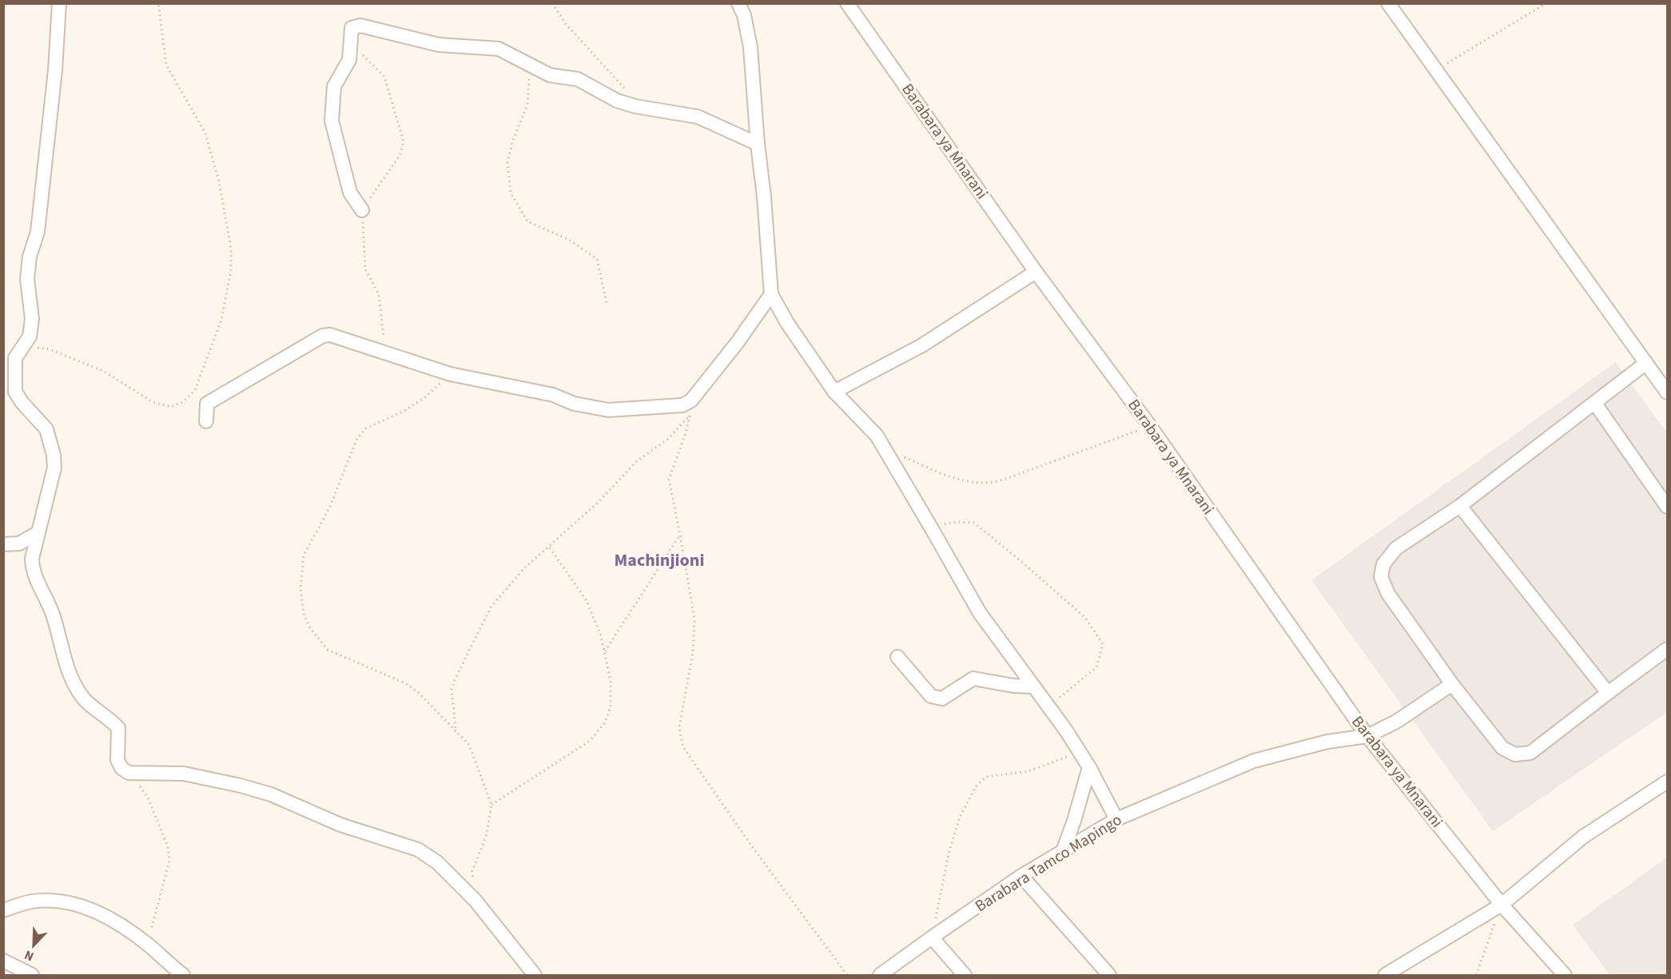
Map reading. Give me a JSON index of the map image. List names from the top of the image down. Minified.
{"streets":{"street":["Barabara ya Mnarani","Barabara Tamco Mapingo"]},"crossings":[["Barabara ya Mnarani","Barabara Tamco Mapingo"]],"districts":["Machinjioni"],"north":"bottom left"}
